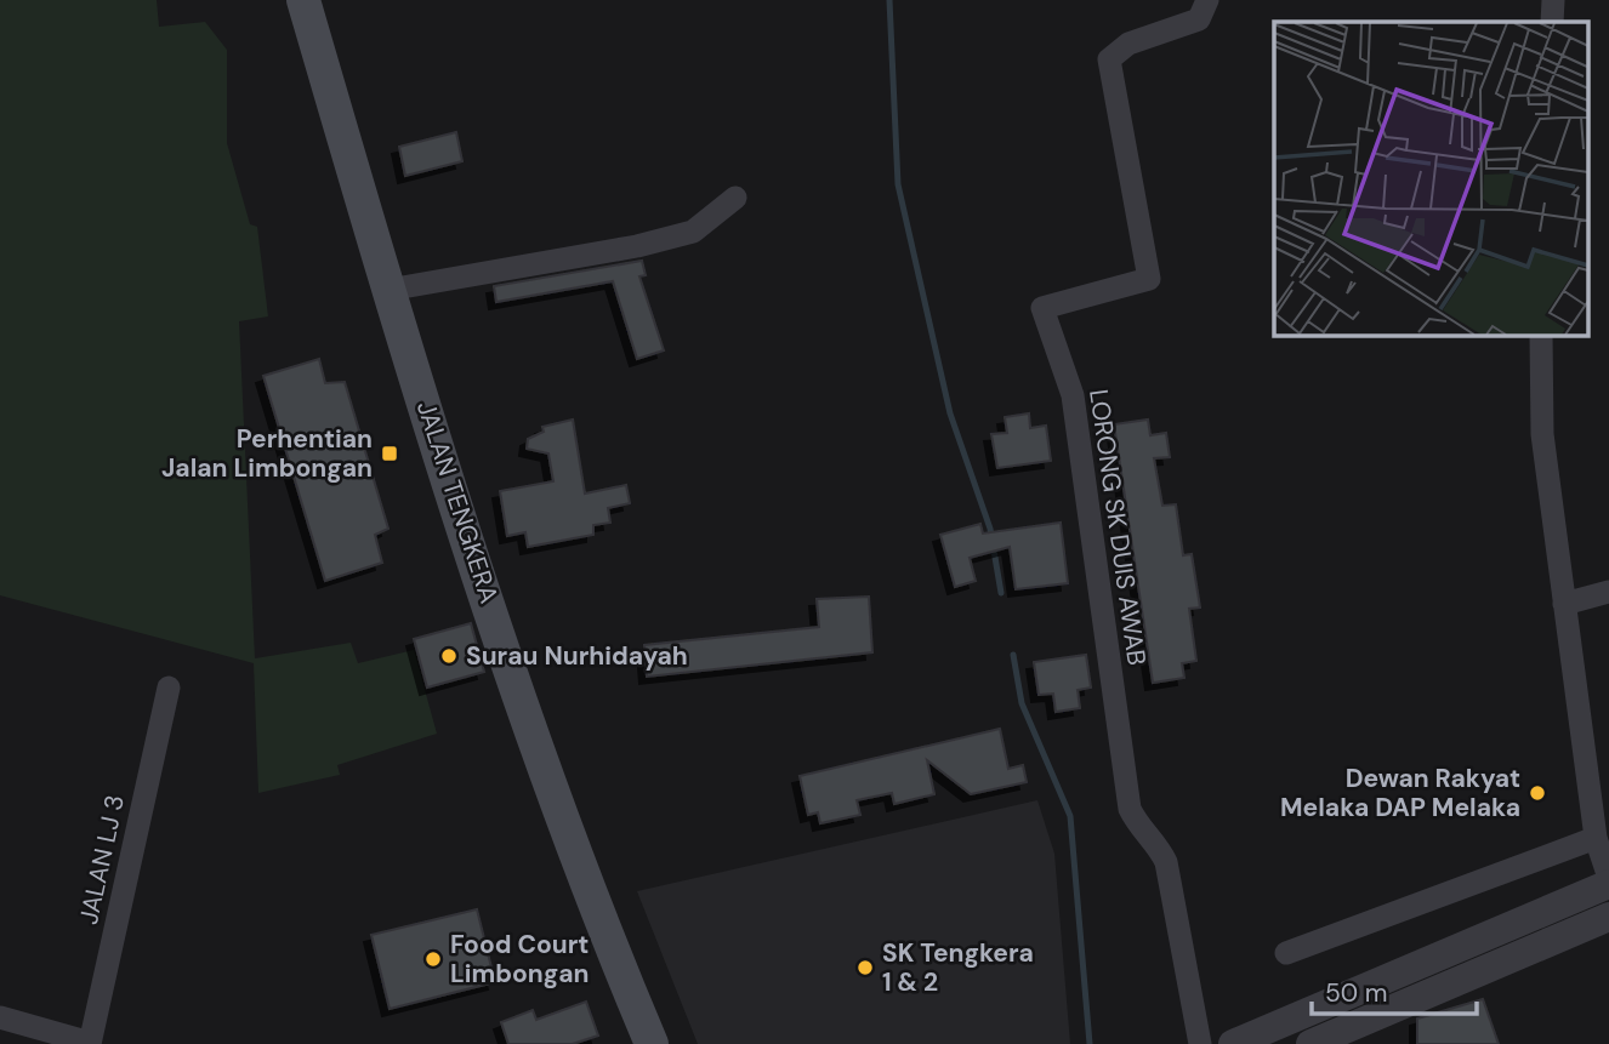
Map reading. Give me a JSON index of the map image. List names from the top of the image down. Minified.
{"streets":{"main road":["JALAN TENGKERA"],"street":["LORONG SK DUIS AWAB","JALAN LJ 3"]},"places":{"transit":["Perhentian Jalan Limbongan"],"other":["Surau Nurhidayah","Dewan Rakyat Melaka DAP Melaka","Food Court Limbongan","SK Tengkera 1 & 2"]},"scale_bar":"50 m"}
